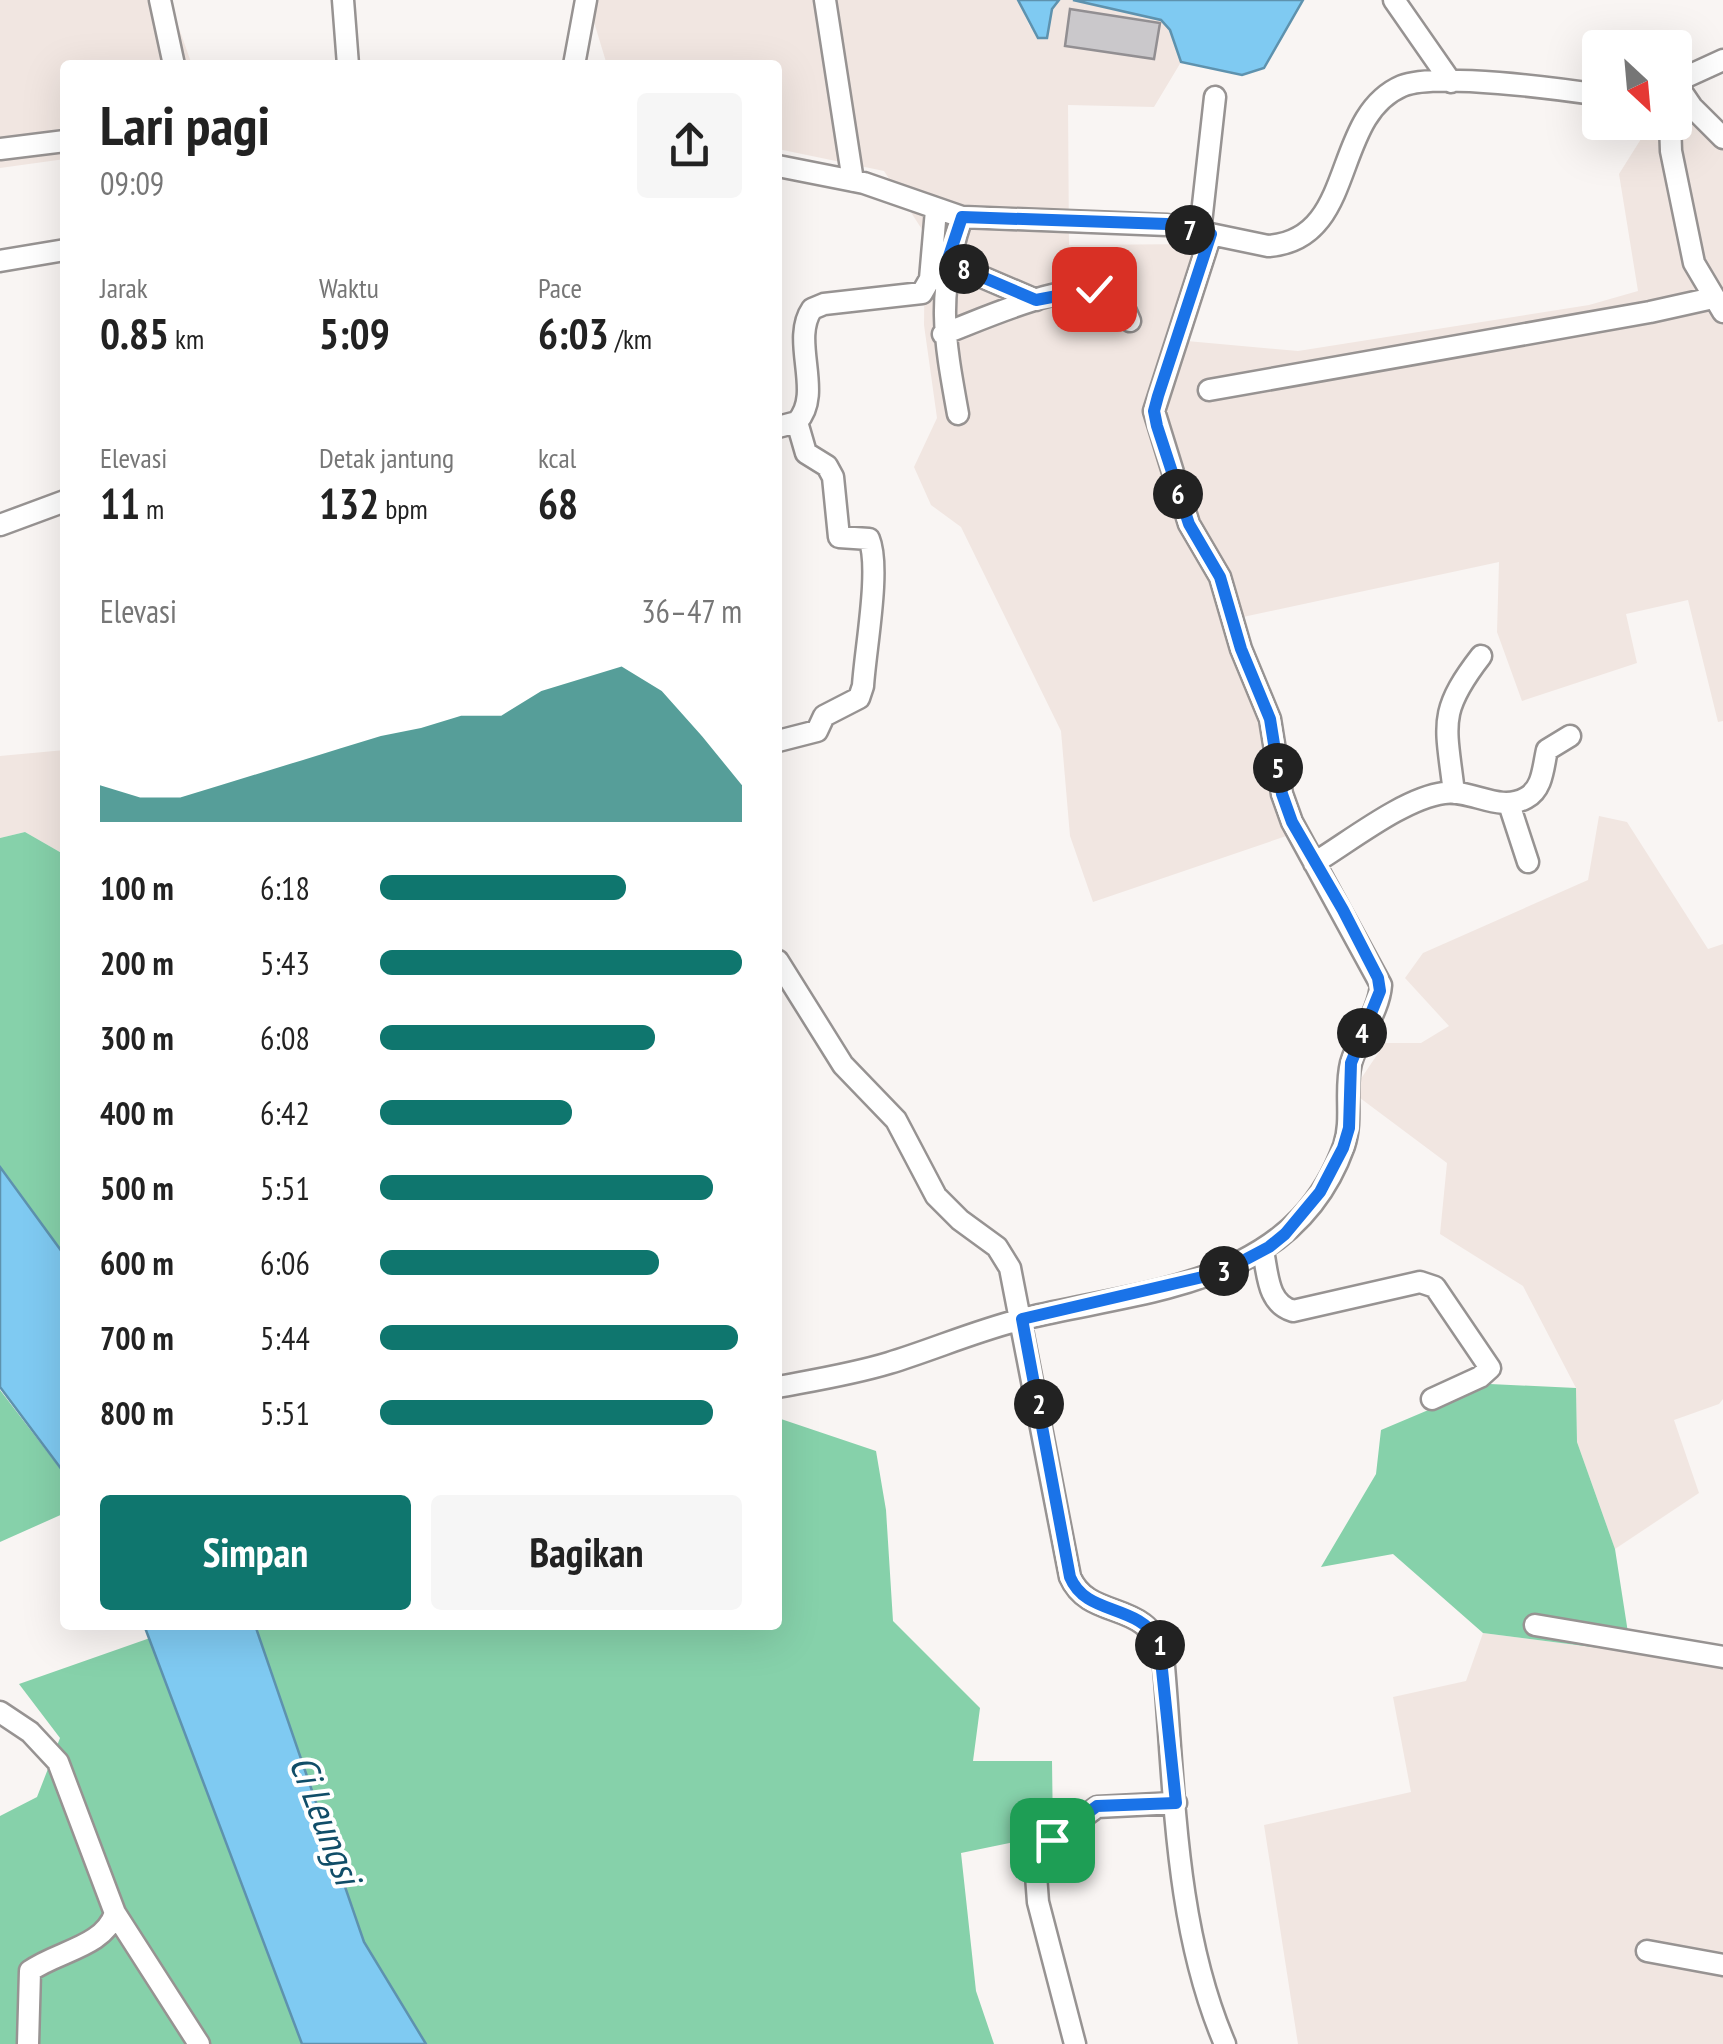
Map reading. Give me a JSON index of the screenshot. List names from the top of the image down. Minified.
{"water":["Ci Leungsi"],"north":"bottom right","page":{"heading":["Lari pagi","09:09"],"pins":["7","8","6","5","4","3","2","1"],"stats":[["Jarak","0.85 km"],["Waktu","5:09"],["Pace","6:03 /km"],["Elevasi","11 m"],["Detak jantung","132 bpm"],["kcal","68"]],"chart":["Elevasi","36–47 m"],"list":[{"name":"100 m","note":"6:18"},{"name":"200 m","note":"5:43"},{"name":"300 m","note":"6:08"},{"name":"400 m","note":"6:42"},{"name":"500 m","note":"5:51"},{"name":"600 m","note":"6:06"},{"name":"700 m","note":"5:44"},{"name":"800 m","note":"5:51"}],"buttons":["Simpan","Bagikan"]}}
